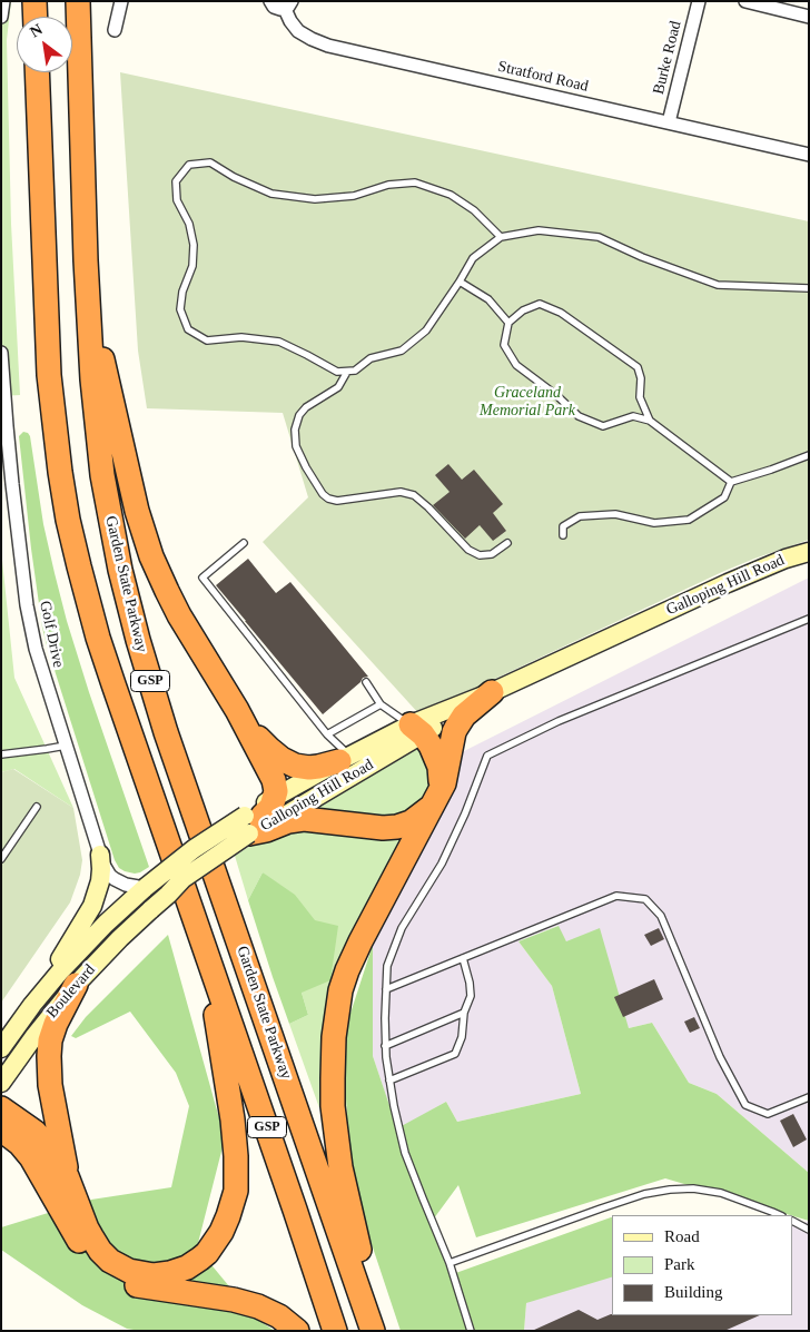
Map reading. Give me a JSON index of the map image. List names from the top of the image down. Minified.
{"streets":{"highway":["Garden State Parkway","GSP"],"main road":["Galloping Hill Road","Boulevard"],"street":["Burke Road","Stratford Road","Golf Drive"]},"crossings":[["Burke Road","Stratford Road"],["Galloping Hill Road","Golf Drive"],["Galloping Hill Road","Boulevard"],["Golf Drive","Boulevard"]],"parks":["Graceland Memorial Park"],"legend":["Road","Park","Building"],"north":"top left"}
